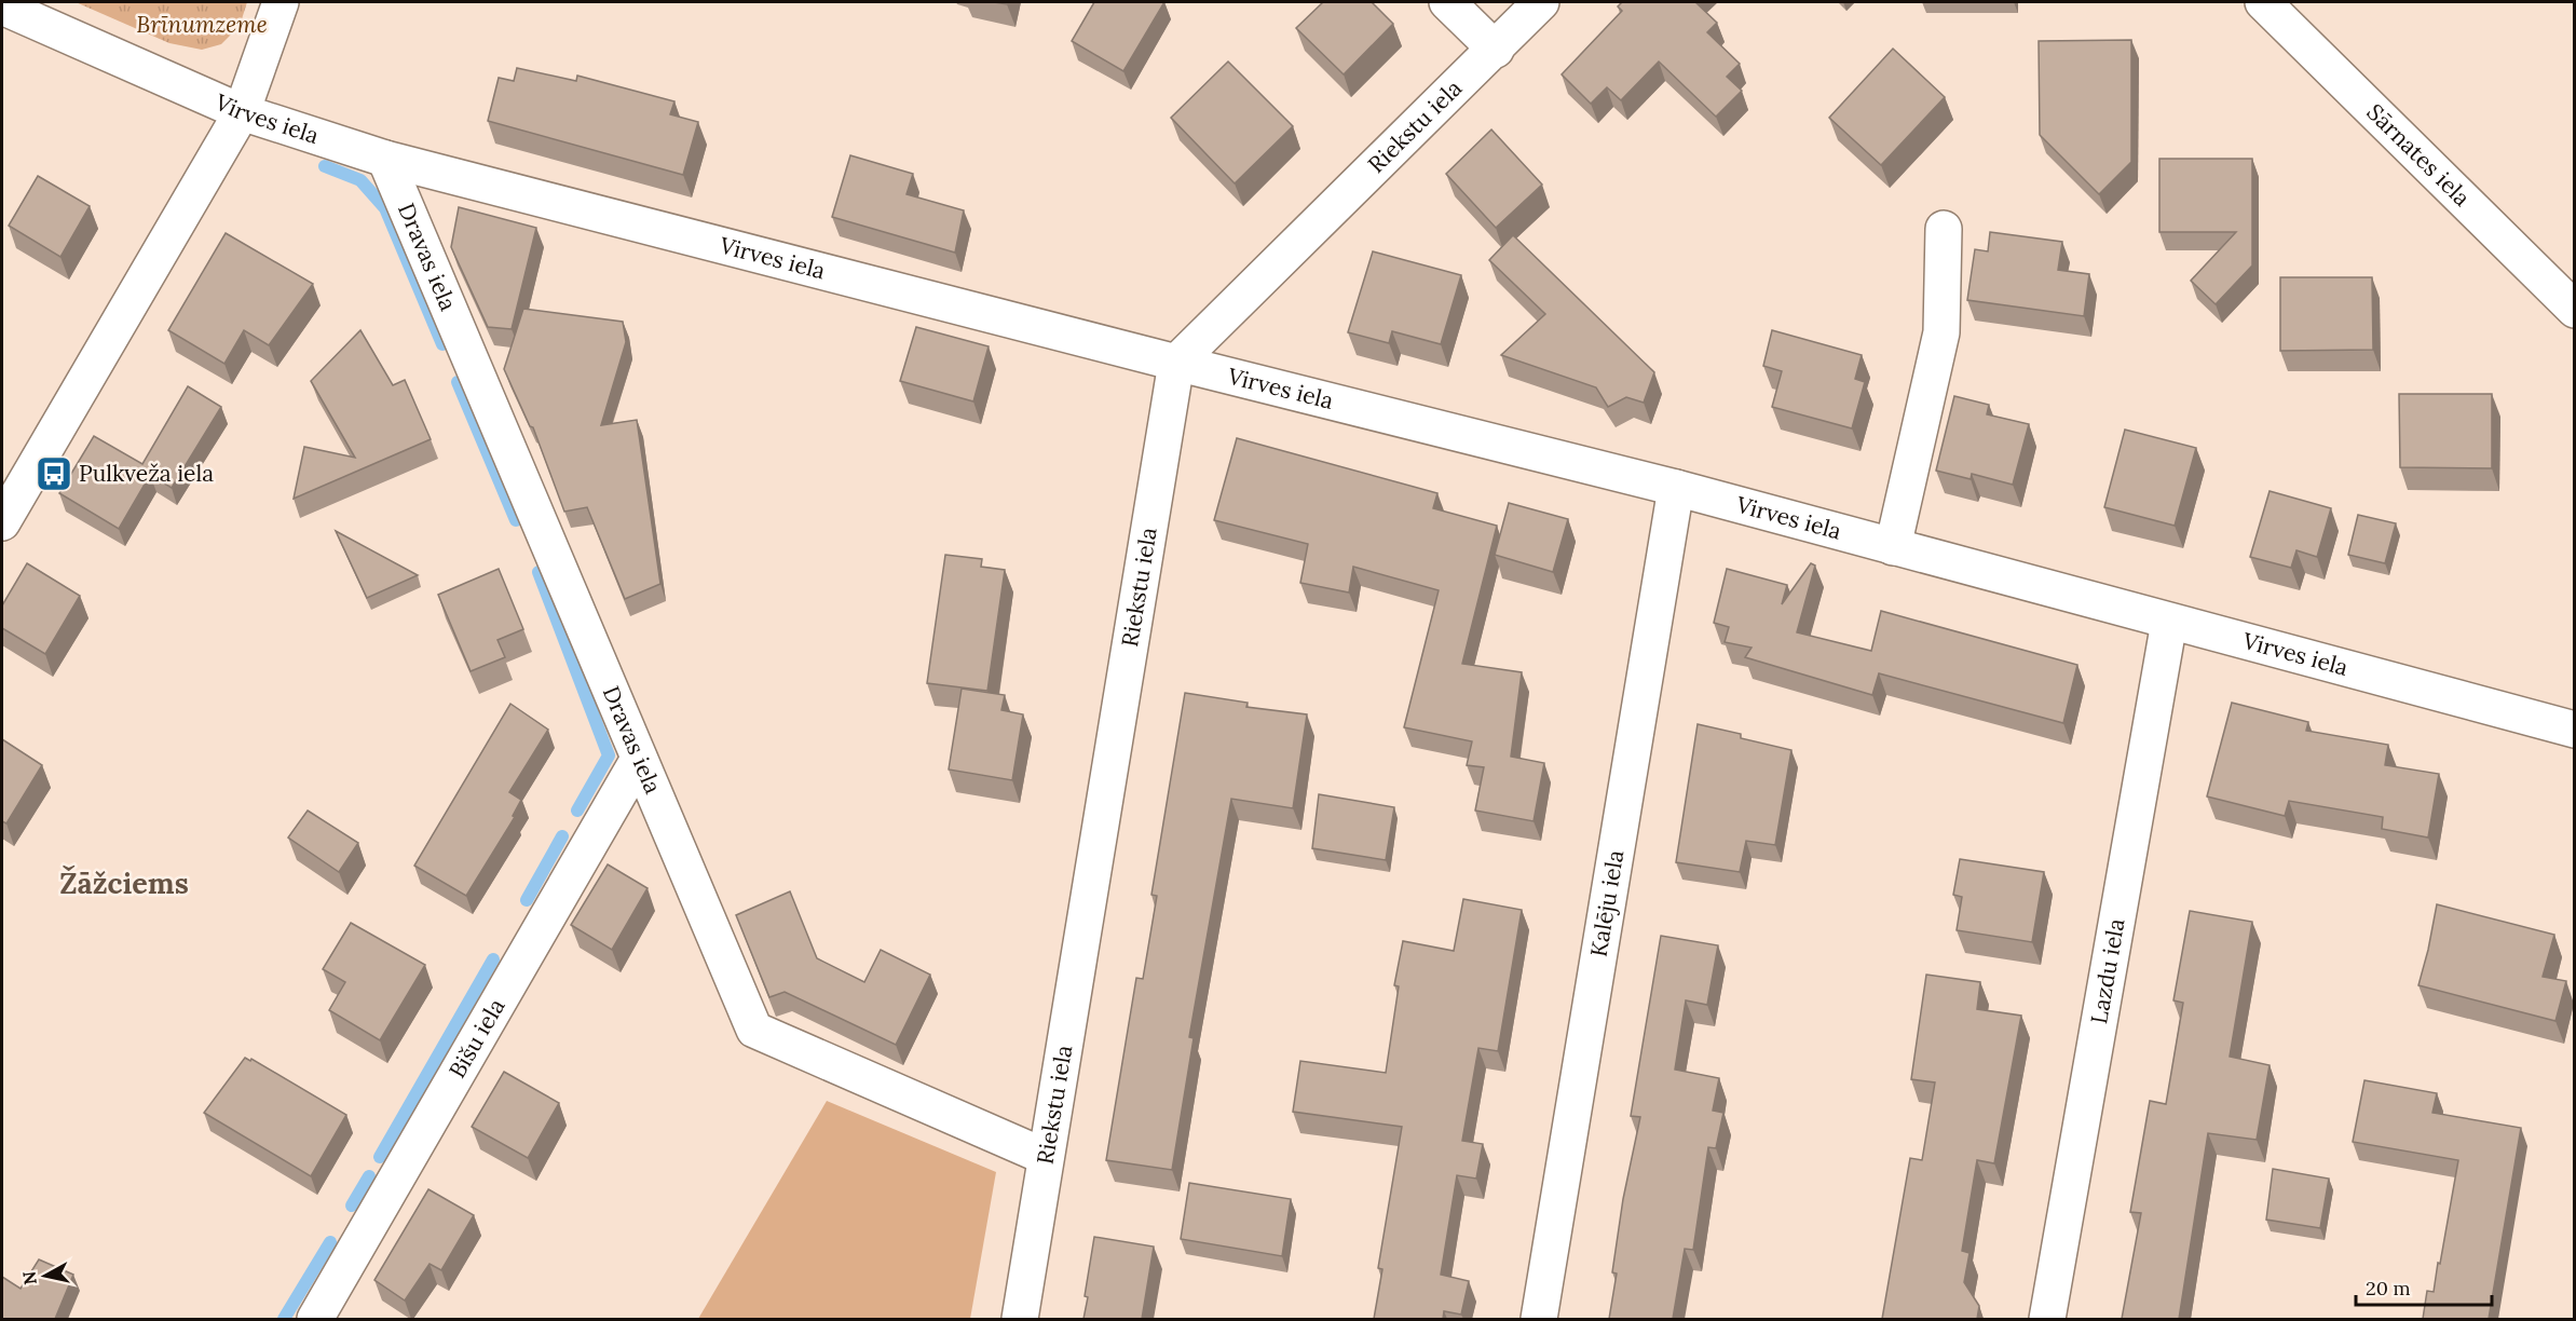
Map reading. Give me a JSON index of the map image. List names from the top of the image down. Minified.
{"streets":{"street":["Virves iela","Riekstu iela","Sārnates iela","Dravas iela","Kalēju iela","Lazdu iela","Bišu iela"]},"crossings":[["Virves iela","Riekstu iela"],["Virves iela","Dravas iela"],["Virves iela","Kalēju iela"],["Virves iela","Lazdu iela"],["Riekstu iela","Dravas iela"],["Dravas iela","Bišu iela"]],"districts":["Žāžciems"],"parks":["Brīnumzeme"],"places":{"bus stop":["Pulkveža iela"]},"scale_bar":"20 m","north":"left"}
